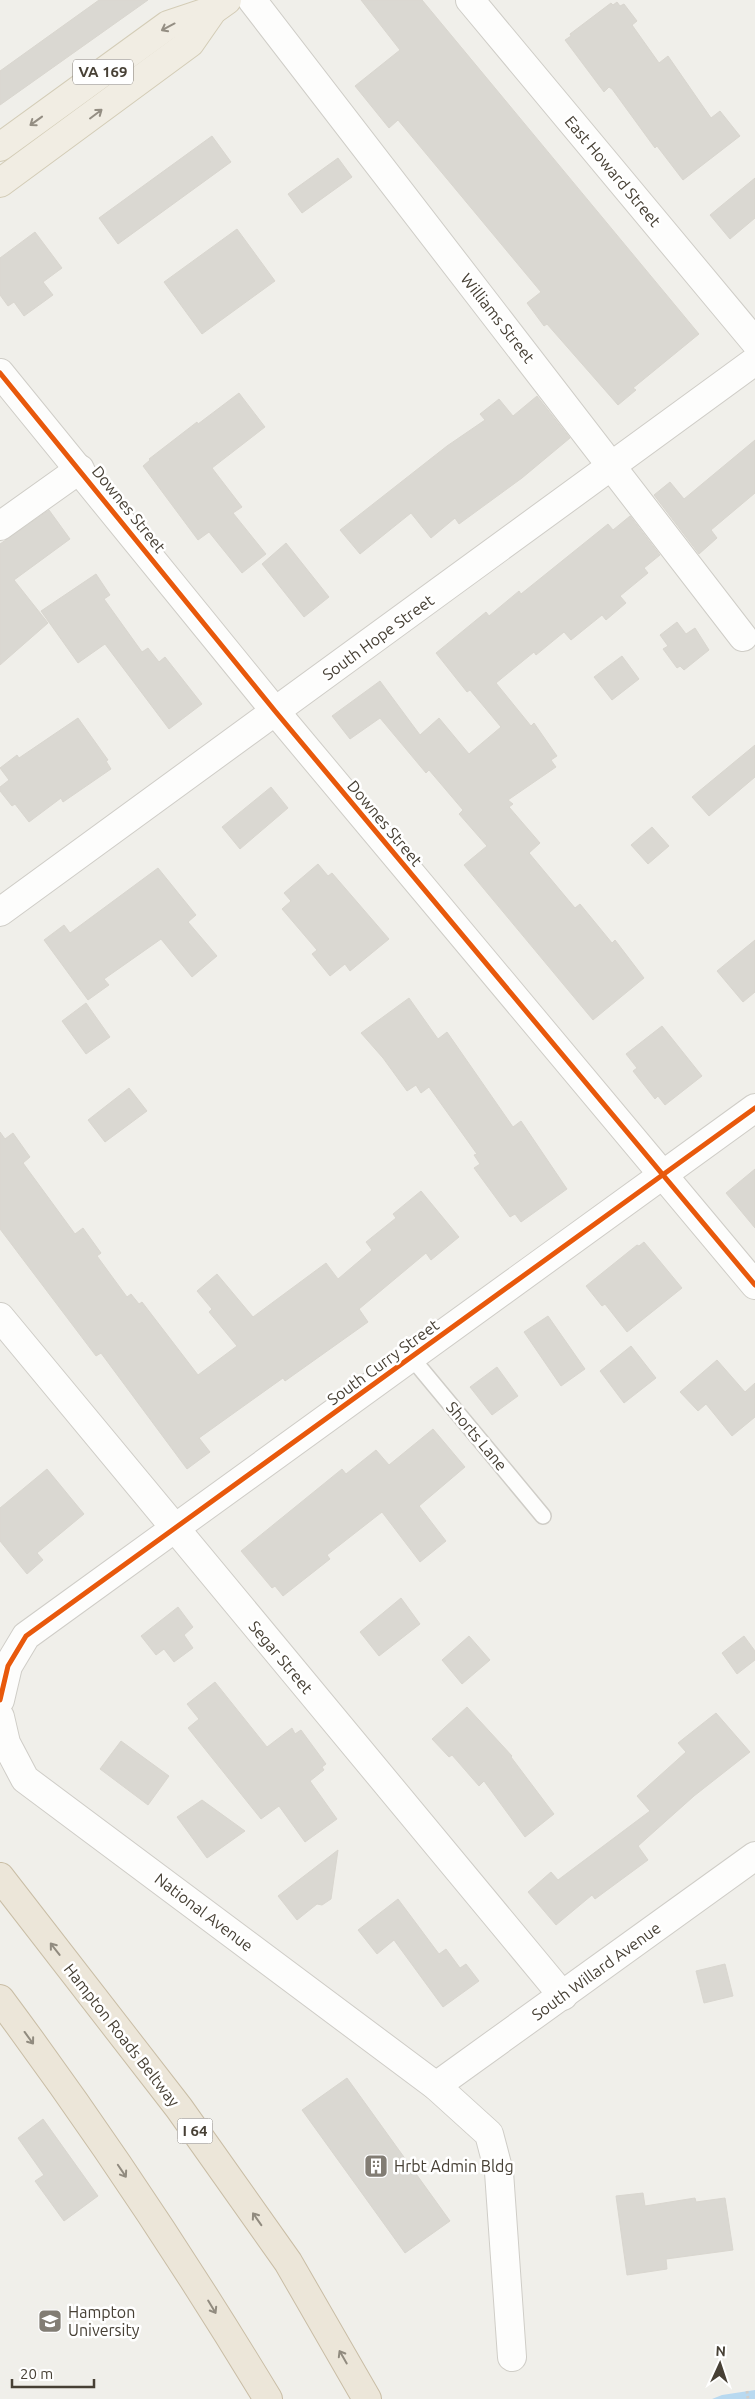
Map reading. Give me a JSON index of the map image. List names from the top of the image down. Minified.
{"streets":{"highway":["Hampton Roads Beltway","I 64"],"main road":["VA 169"],"street":["East Howard Street","Williams Street","Downes Street","South Hope Street","South Curry Street","Segar Street","National Avenue","South Willard Avenue"],"lane":["Shorts Lane"]},"crossings":[["Williams Street","South Hope Street"],["Downes Street","South Hope Street"],["Downes Street","South Curry Street"],["South Curry Street","Shorts Lane"],["South Curry Street","Segar Street"],["Segar Street","South Willard Avenue"],["National Avenue","South Willard Avenue"]],"places":{"building":["Hrbt Admin Bldg"],"school or university":["Hampton University"]},"scale_bar":"20 m","north":"top"}
